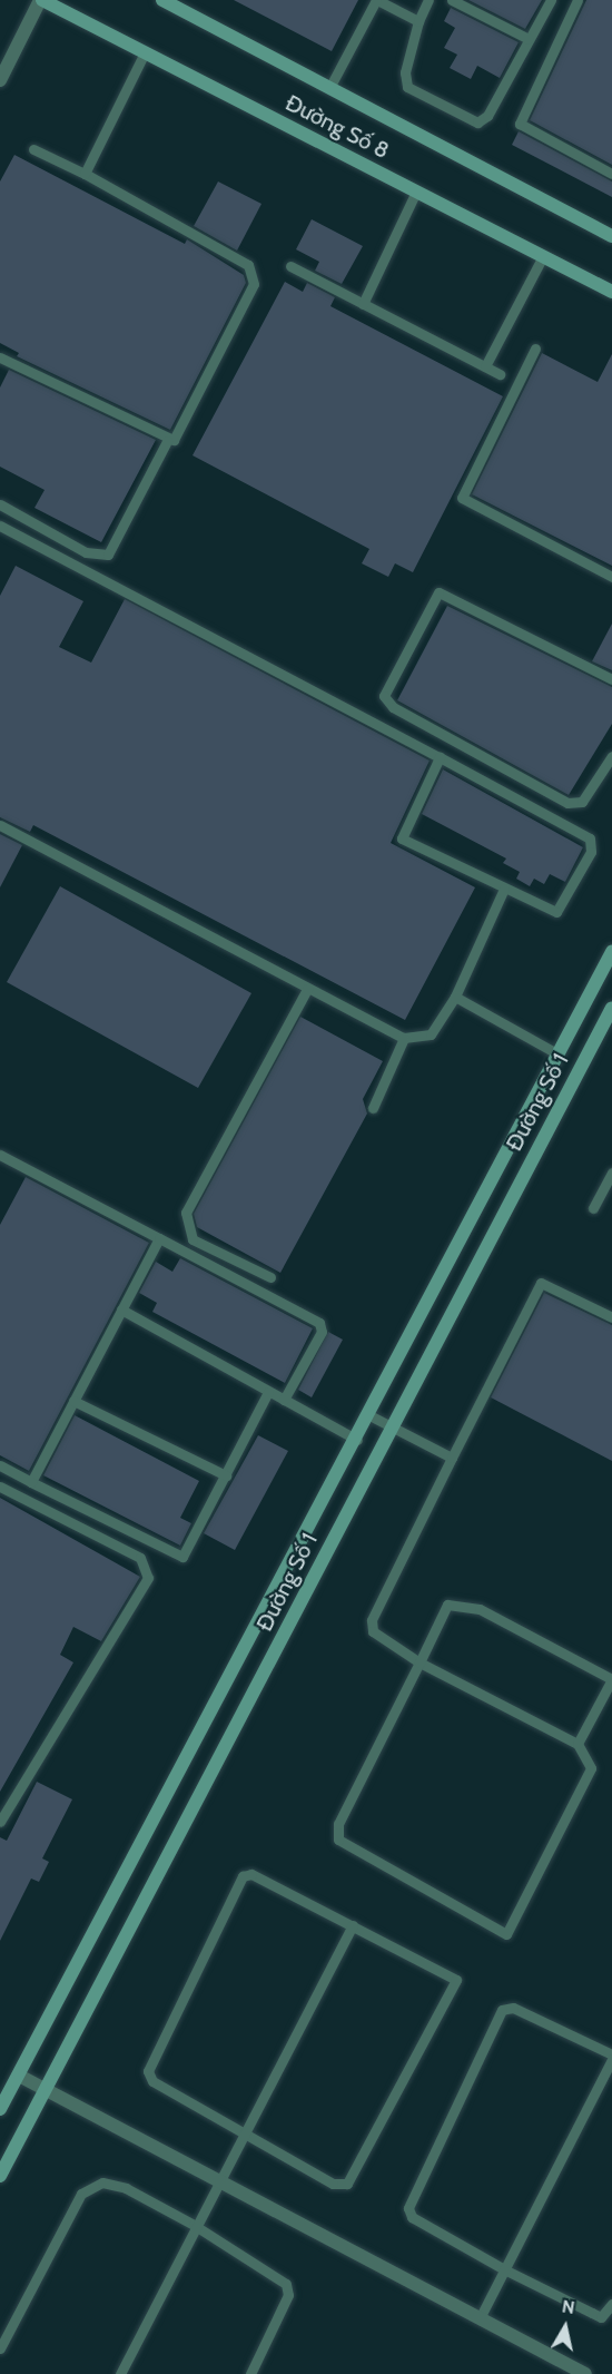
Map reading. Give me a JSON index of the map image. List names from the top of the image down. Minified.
{"streets":{"street":["Đường Số 8","Đường Số 1"]},"north":"top"}
